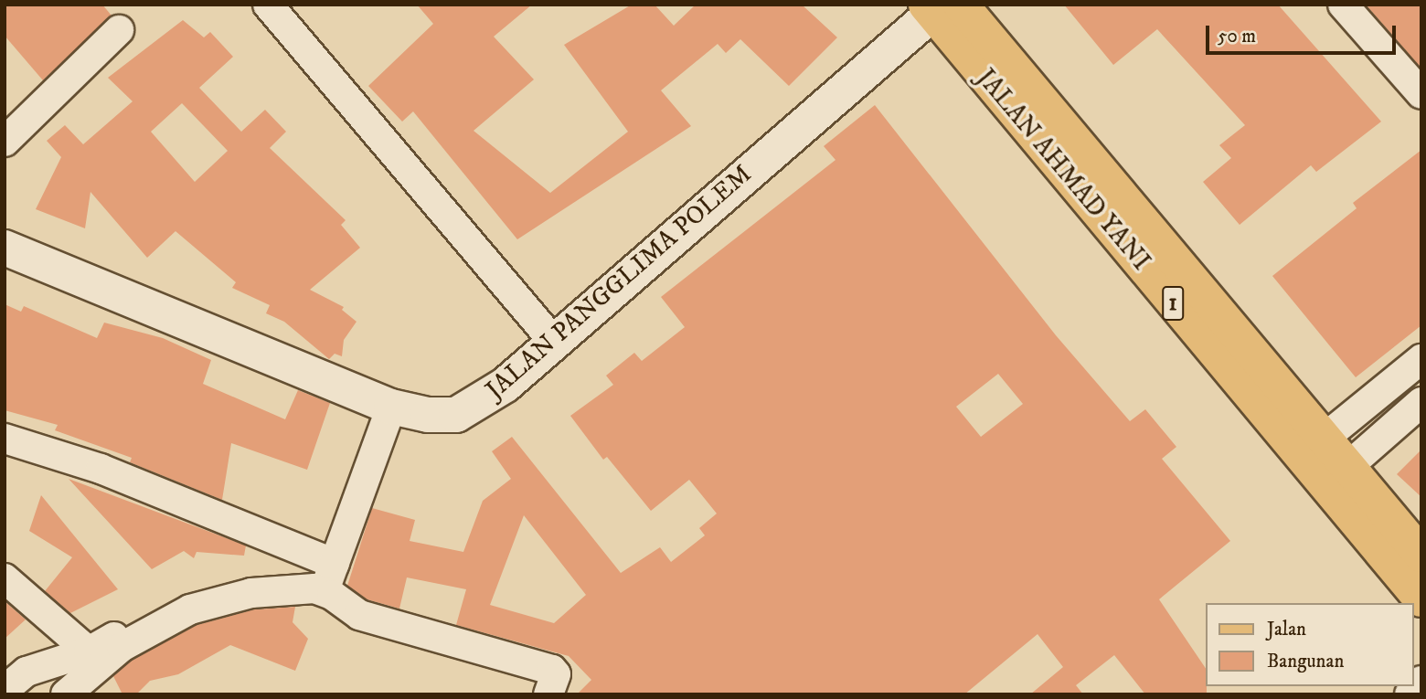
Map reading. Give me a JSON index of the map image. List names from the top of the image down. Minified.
{"streets":{"main road":["JALAN AHMAD YANI","1"],"street":["JALAN PANGGLIMA POLEM"]},"crossings":[["JALAN AHMAD YANI","JALAN PANGGLIMA POLEM"],["JALAN AHMAD YANI","1"]],"legend":["Jalan","Bangunan"],"scale_bar":"50 m"}
